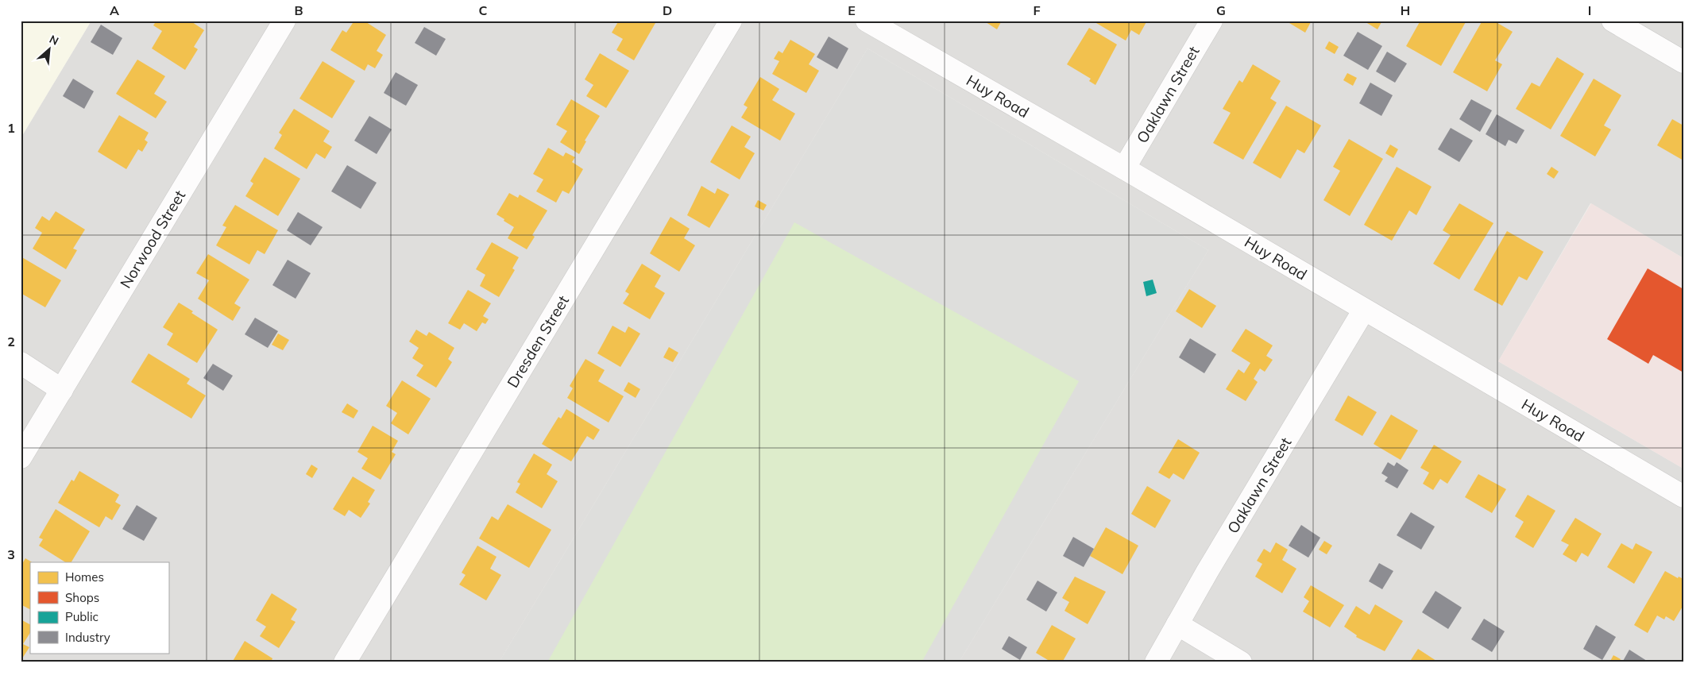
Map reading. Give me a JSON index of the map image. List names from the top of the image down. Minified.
{"streets":{"street":["Oaklawn Street","Huy Road","Norwood Street","Dresden Street"]},"crossings":[["Oaklawn Street","Huy Road"]],"legend":["Homes","Shops","Public","Industry"],"north":"top right","grid":{"columns":["A","B","C","D","E","F","G","H","I"],"rows":["1","2","3"]}}
